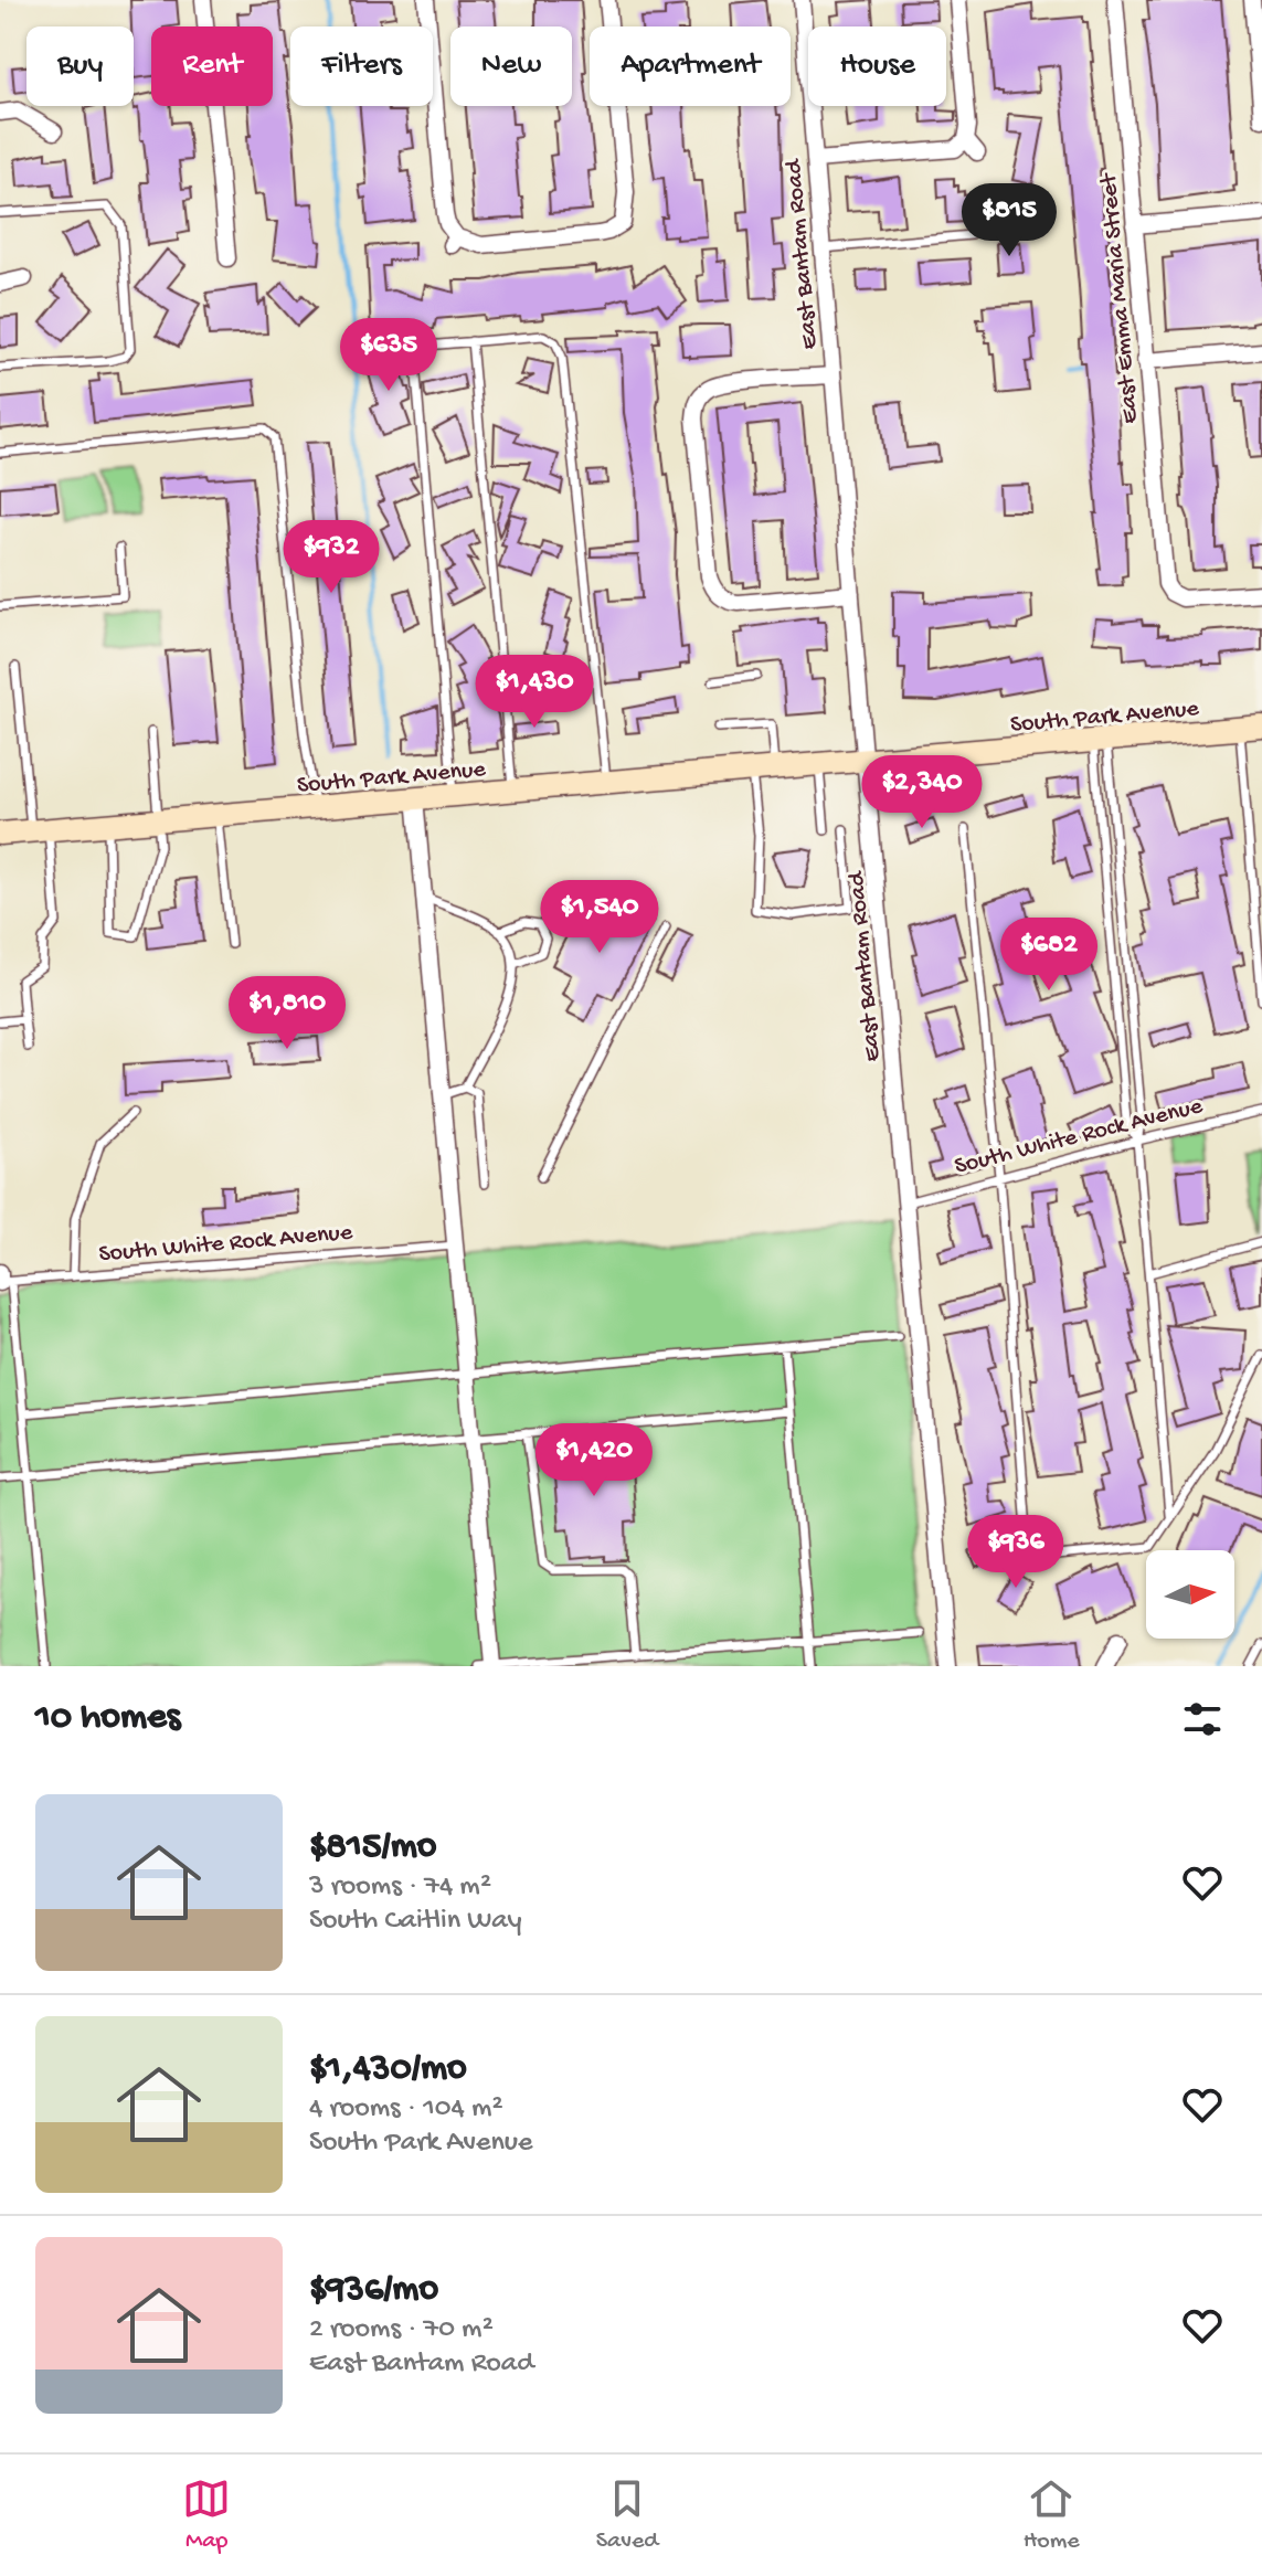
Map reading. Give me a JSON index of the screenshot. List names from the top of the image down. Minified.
{"streets":{"main road":["South Park Avenue"],"street":["East Bantam Road","East Emma Maria Street"],"lane":["South White Rock Avenue"]},"crossings":[["East Bantam Road","South Park Avenue"],["East Bantam Road","South White Rock Avenue"]],"north":"right","page":{"chip":["Buy","Rent","Filters","New","Apartment","House"],"price":["$815","$635","$932","$1,430","$2,340","$1,540","$682","$1,810","$1,420","$936"],"heading":"10 homes","list":[{"name":"$815/mo","note":"3 rooms · 74 m² · South Caitlin Way"},{"name":"$1,430/mo","note":"4 rooms · 104 m² · South Park Avenue"},{"name":"$936/mo","note":"2 rooms · 70 m² · East Bantam Road"}],"tabs":["Map","Saved","Home"]}}
